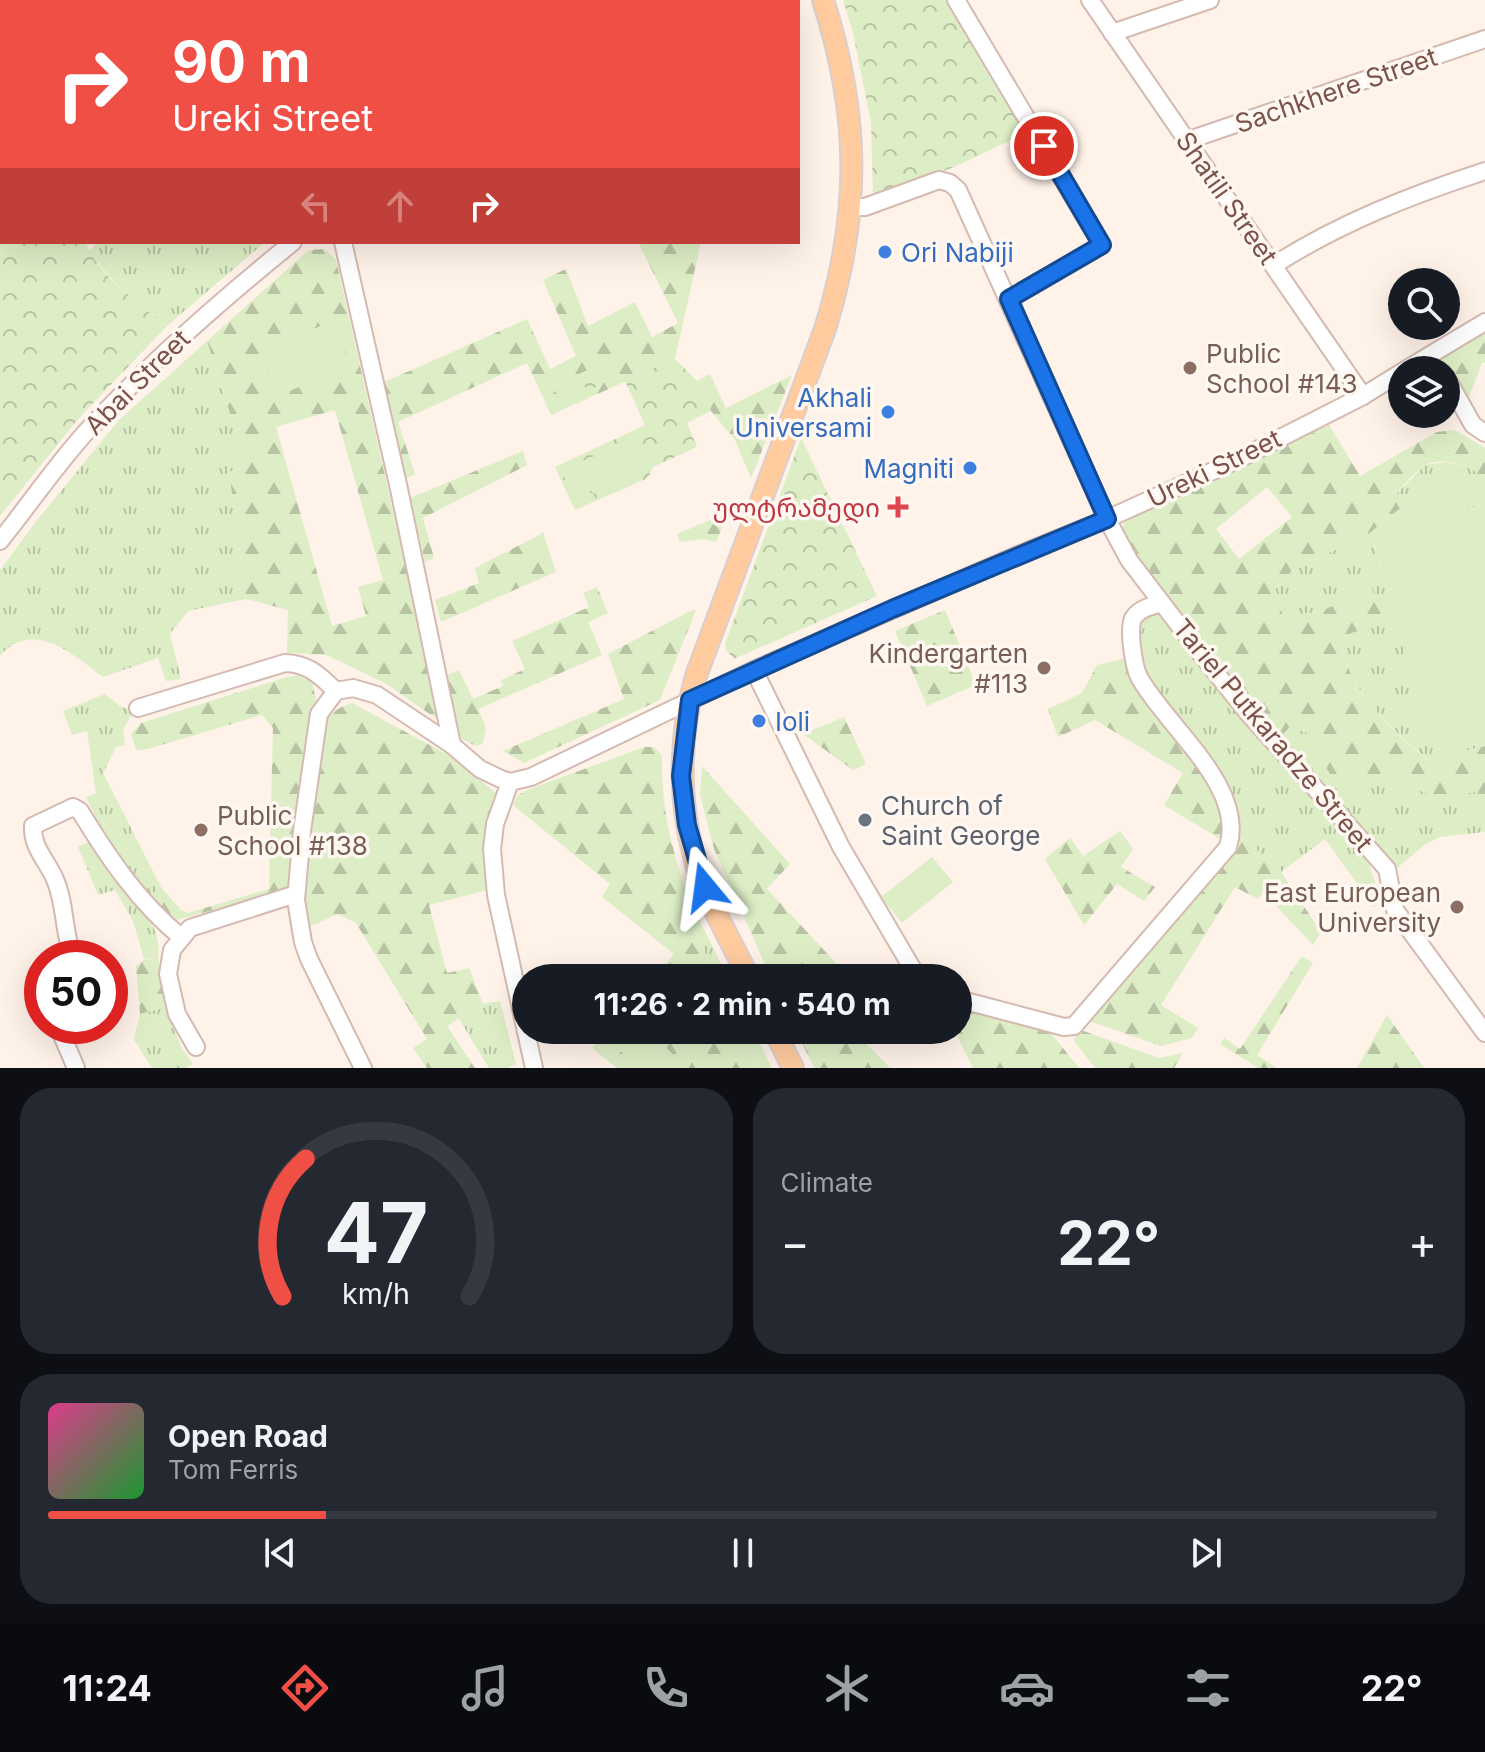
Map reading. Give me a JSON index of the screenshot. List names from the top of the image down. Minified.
{"streets":{"street":["Sachkhere Street","Shatili Street","Abai Street","Ureki Street","Tariel Putkaradze Street"]},"crossings":[["Sachkhere Street","Shatili Street"],["Shatili Street","Ureki Street"],["Ureki Street","Tariel Putkaradze Street"]],"places":{"other":["Ori Nabiji","Public School #143","Akhali Universami","Magniti","Kindergarten #113","Ioli","Church of Saint George","Public School #138","East European University"],"health":["ულტრამედი"]},"page":{"turn":["90 m","Ureki Street"],"limit":"50","trip":"11:26 · 2 min · 540 m","tile":"Climate","heat":["−","22°","+"],"song":["Open Road","Tom Ferris"],"tabs":["11:24","22°"],"gauge":["47","km/h"]}}
